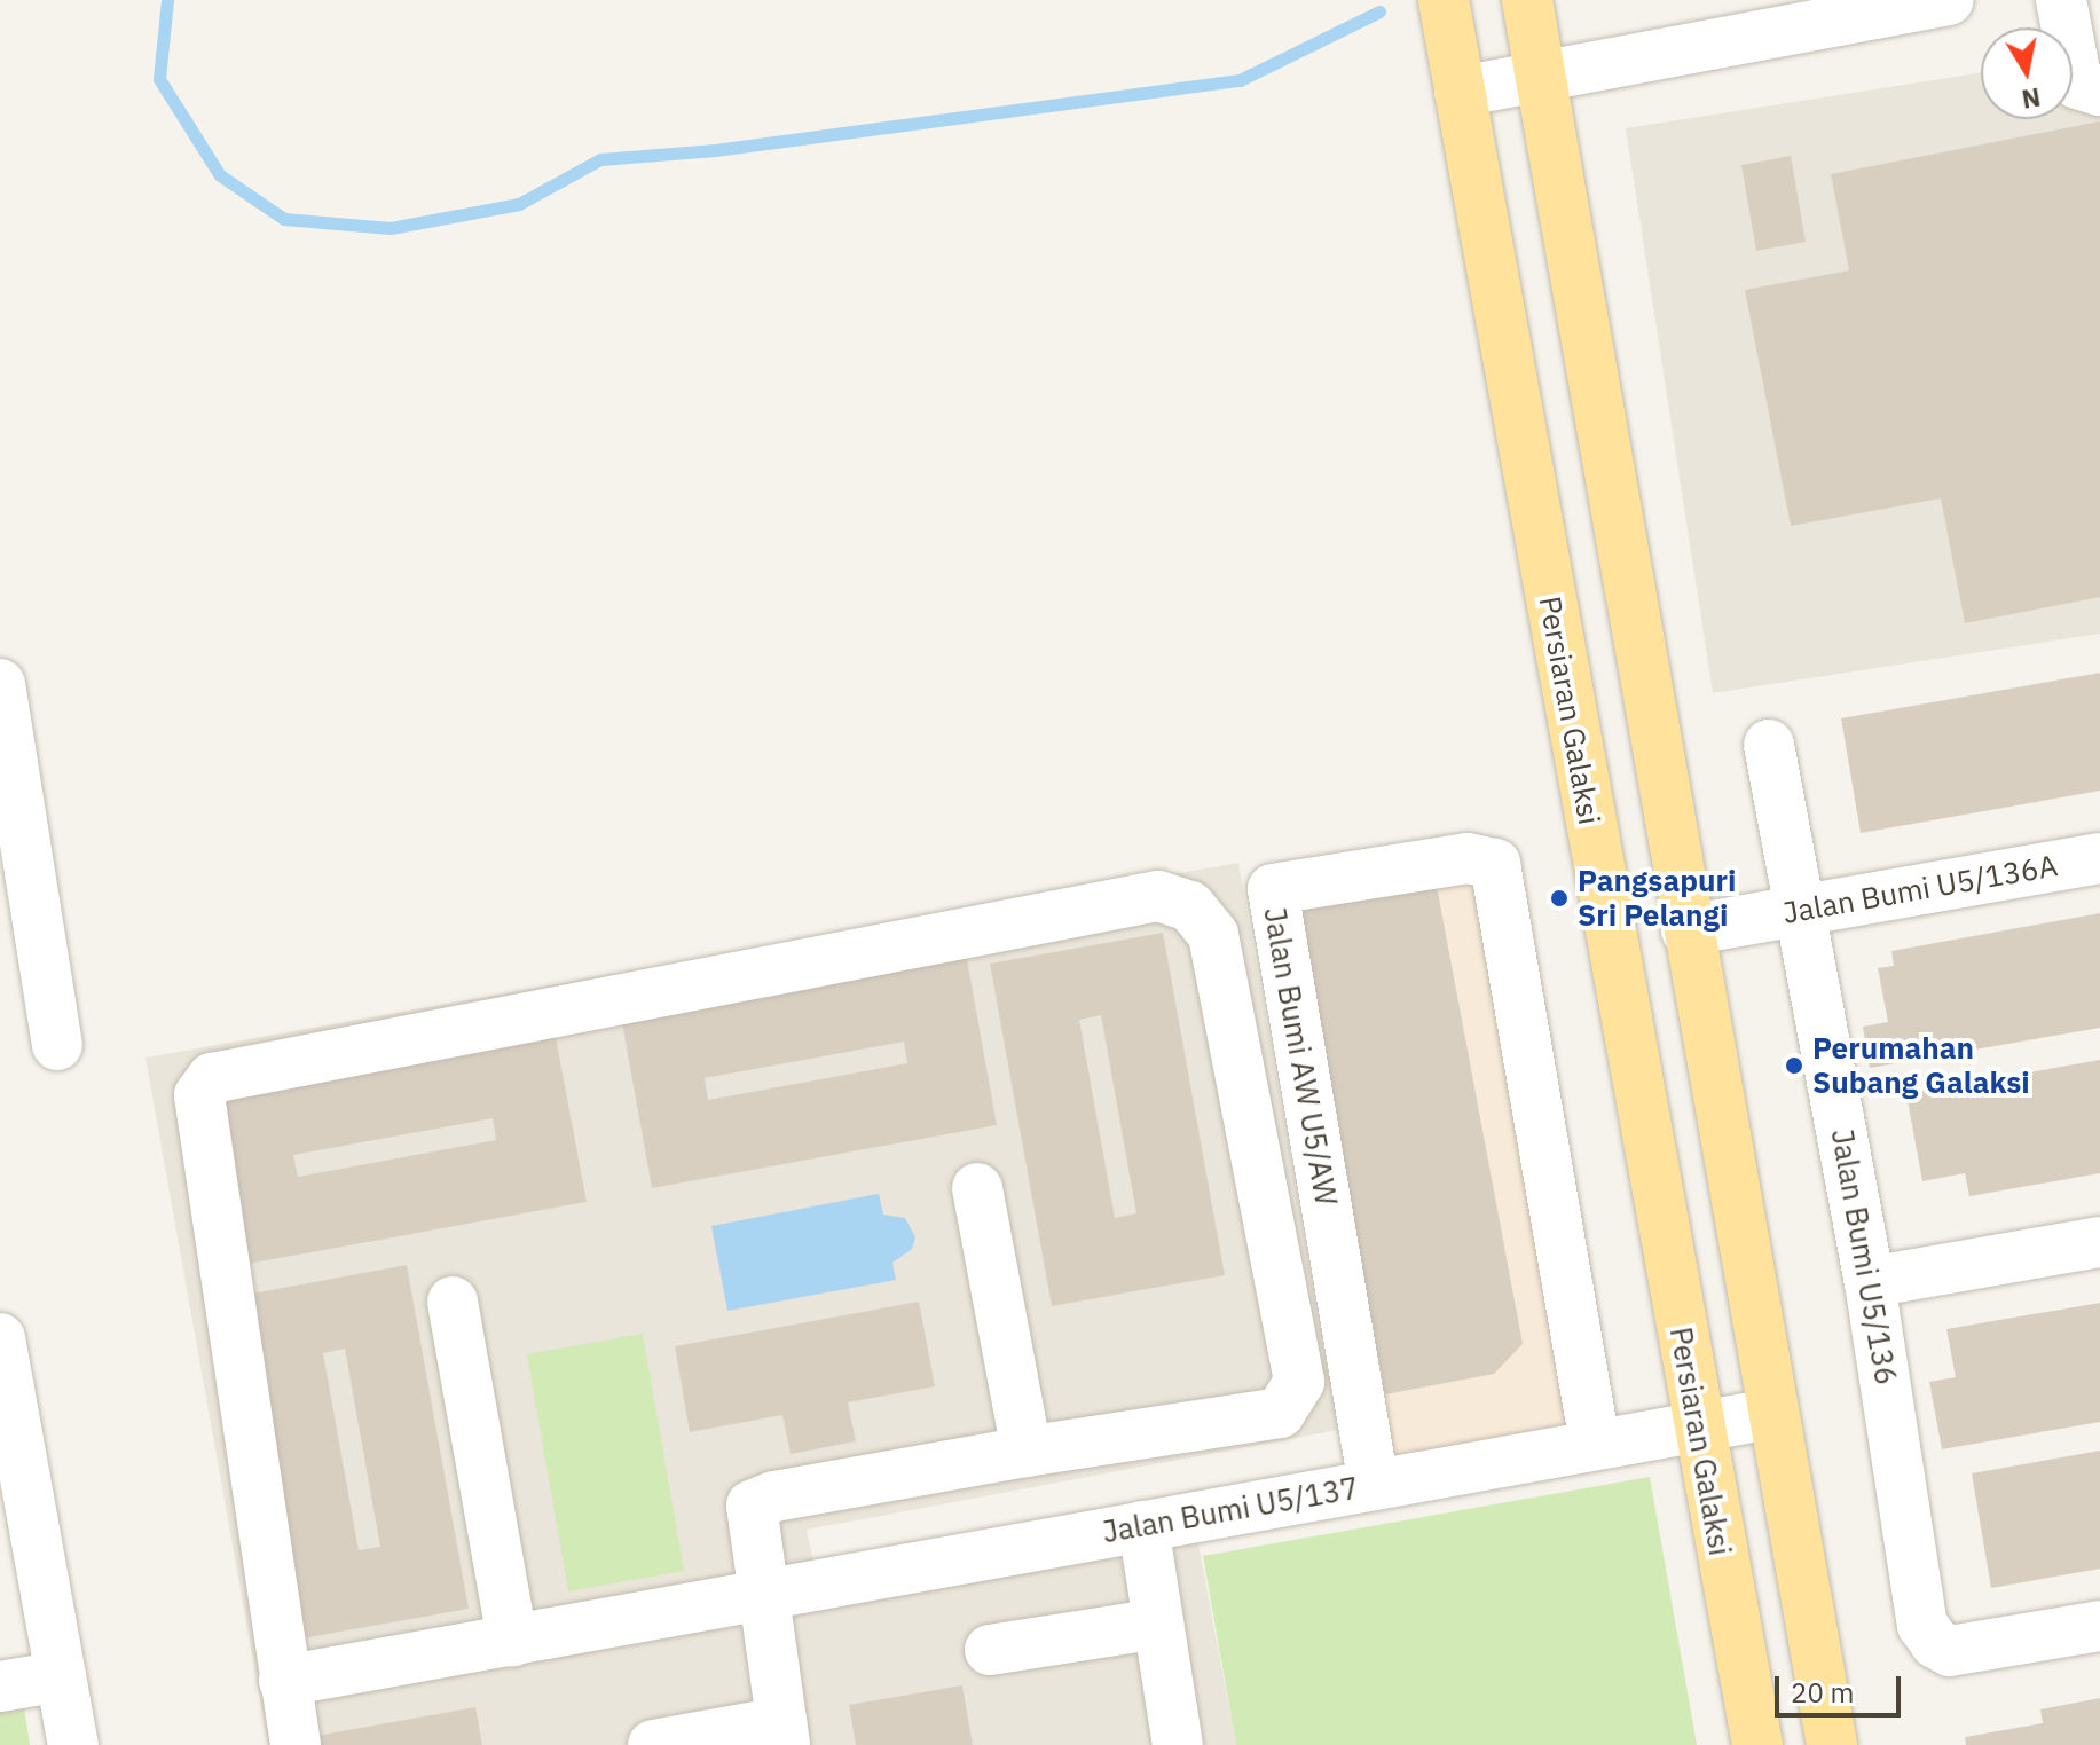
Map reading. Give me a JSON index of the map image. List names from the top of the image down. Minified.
{"streets":{"main road":["Persiaran Galaksi"],"street":["Jalan Bumi U5/136A","Jalan Bumi AW U5/AW","Jalan Bumi U5/136","Jalan Bumi U5/137"]},"crossings":[["Persiaran Galaksi","Jalan Bumi U5/137"],["Jalan Bumi U5/136A","Jalan Bumi U5/136"],["Jalan Bumi AW U5/AW","Jalan Bumi U5/137"]],"places":["Pangsapuri Sri Pelangi","Perumahan Subang Galaksi"],"scale_bar":"20 m","north":"bottom"}
